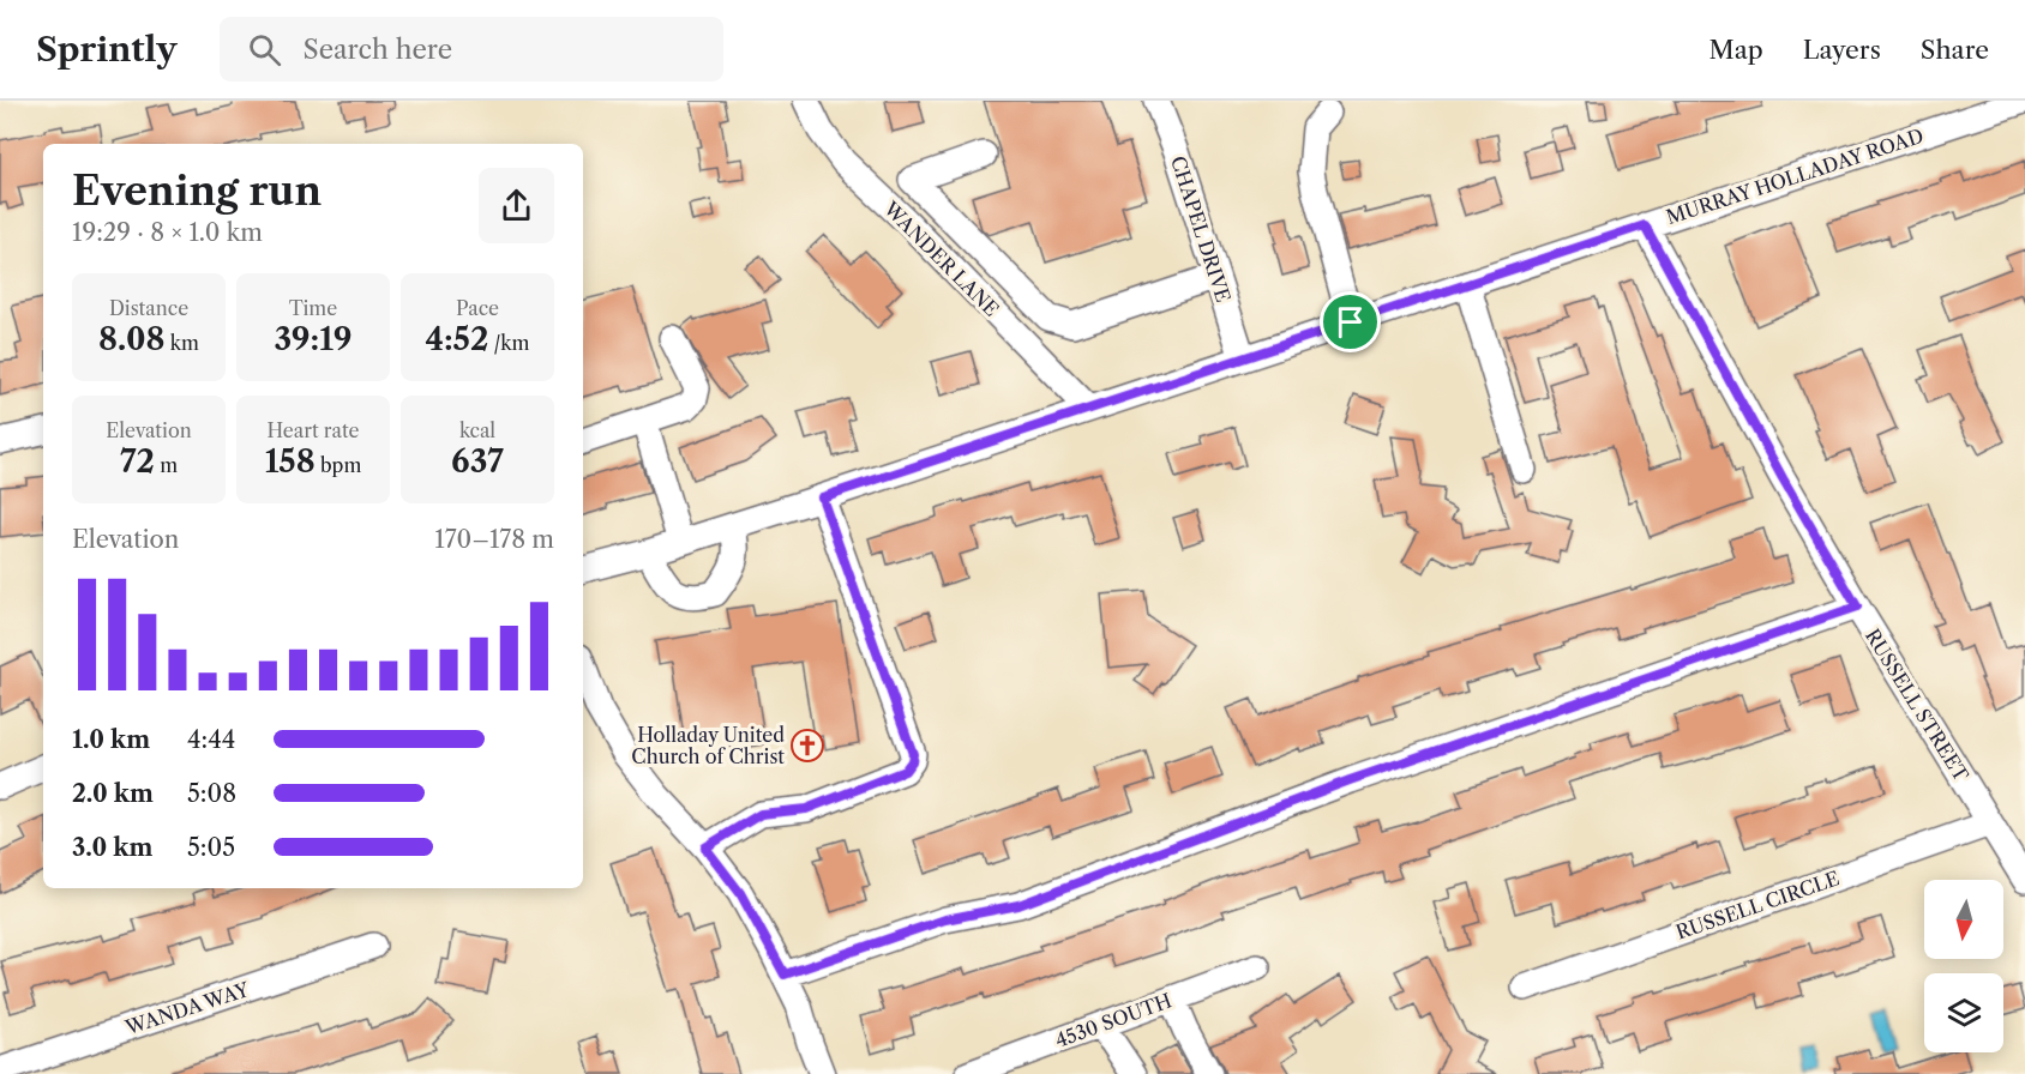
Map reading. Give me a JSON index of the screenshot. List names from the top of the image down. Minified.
{"streets":{"street":["MURRAY HOLLADAY ROAD","CHAPEL DRIVE","WANDER LANE","RUSSELL STREET","RUSSELL CIRCLE","WANDA WAY","4530 SOUTH"]},"crossings":[["MURRAY HOLLADAY ROAD","CHAPEL DRIVE"],["MURRAY HOLLADAY ROAD","WANDER LANE"],["MURRAY HOLLADAY ROAD","RUSSELL STREET"],["RUSSELL STREET","RUSSELL CIRCLE"]],"places":{"church":["Holladay United Church of Christ"]},"north":"bottom","page":{"header":"Sprintly","search":"Search here","nav":["Map","Layers","Share"],"heading":["Evening run","19:29 · 8 × 1.0 km"],"stats":[["Distance","8.08 km"],["Time","39:19"],["Pace","4:52 /km"],["Elevation","72 m"],["Heart rate","158 bpm"],["kcal","637"]],"chart":["Elevation","170–178 m"],"list":[{"name":"1.0 km","note":"4:44"},{"name":"2.0 km","note":"5:08"},{"name":"3.0 km","note":"5:05"}]}}
